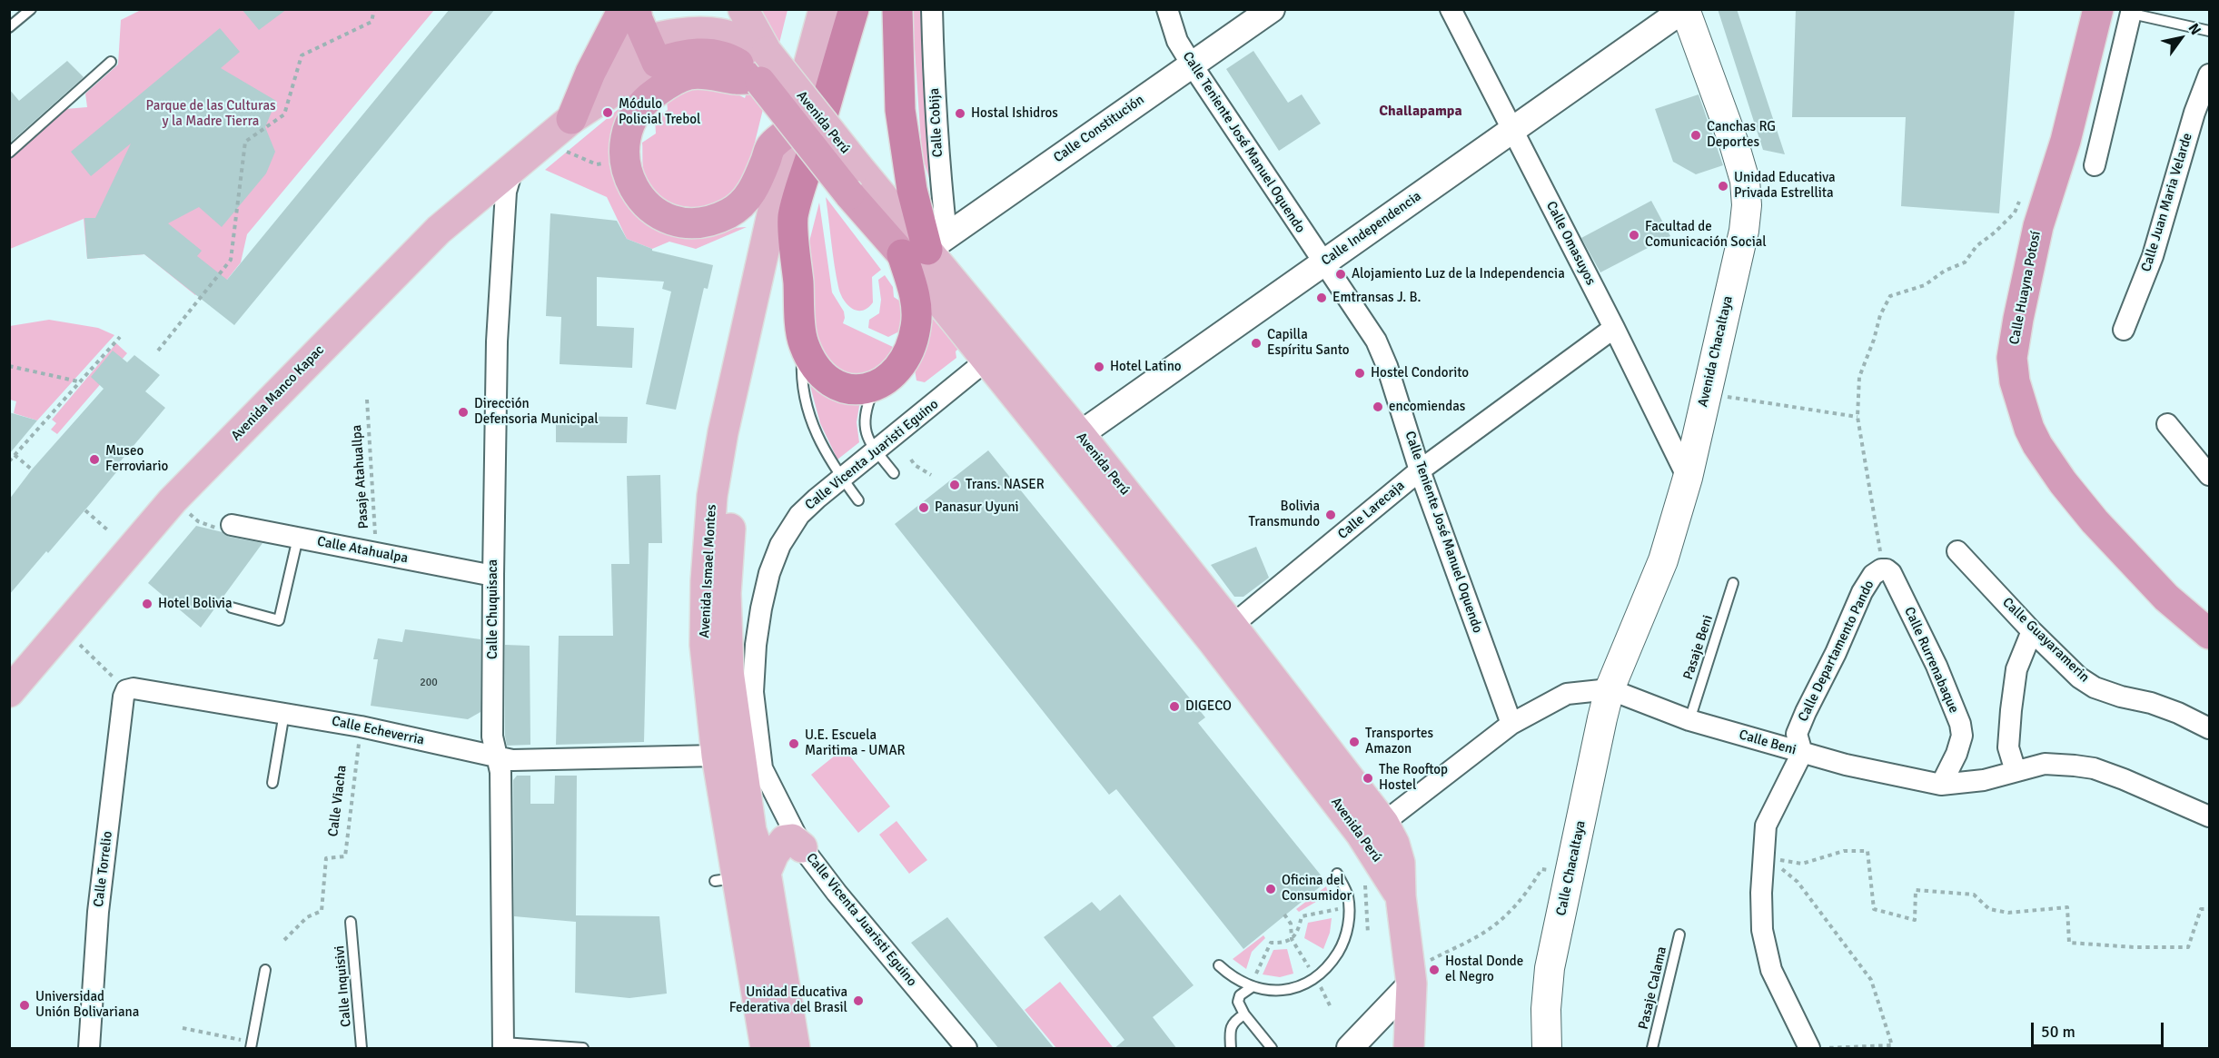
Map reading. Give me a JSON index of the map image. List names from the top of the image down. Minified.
{"streets":{"highway":["Avenida Perú","Calle Huayna Potosí","Avenida Manco Kapac"],"main road":["Avenida Chacaltaya","Avenida Ismael Montes","Calle Chacaltaya"],"street":["Calle Cobija","Calle Constitución","Calle Teniente José Manuel Oquendo","Calle Juan Maria Velarde","Calle Independencia","Calle Omasuyos","Calle Vicenta Juaristi Eguino","Calle Larecaja","Calle Atahualpa","Calle Chuquisaca","Calle Guayaramerin","Calle Departamento Pando","Calle Rurrenabaque","Calle Echeverria","Calle Beni","Calle Torrelio"],"lane":["Pasaje Beni","Calle Inquisivi","Pasaje Calama"],"path":["Pasaje Atahuallpa","Calle Viacha"]},"crossings":[["Avenida Perú","Calle Cobija"],["Avenida Perú","Calle Constitución"],["Avenida Perú","Calle Independencia"],["Avenida Perú","Avenida Manco Kapac"],["Avenida Perú","Calle Vicenta Juaristi Eguino"],["Avenida Perú","Calle Larecaja"],["Avenida Perú","Calle Beni"],["Calle Cobija","Calle Constitución"],["Calle Constitución","Calle Teniente José Manuel Oquendo"],["Calle Teniente José Manuel Oquendo","Calle Independencia"],["Calle Teniente José Manuel Oquendo","Calle Larecaja"],["Calle Teniente José Manuel Oquendo","Calle Beni"],["Calle Independencia","Calle Omasuyos"],["Calle Independencia","Avenida Chacaltaya"],["Calle Omasuyos","Avenida Chacaltaya"],["Calle Omasuyos","Calle Larecaja"],["Avenida Chacaltaya","Calle Beni"],["Avenida Chacaltaya","Calle Chacaltaya"],["Avenida Manco Kapac","Calle Chuquisaca"],["Pasaje Atahuallpa","Calle Atahualpa"],["Calle Atahualpa","Calle Chuquisaca"],["Avenida Ismael Montes","Calle Echeverria"],["Calle Chuquisaca","Calle Echeverria"],["Pasaje Beni","Calle Beni"],["Calle Departamento Pando","Calle Rurrenabaque"],["Calle Departamento Pando","Calle Beni"],["Calle Rurrenabaque","Calle Beni"],["Calle Echeverria","Calle Viacha"],["Calle Echeverria","Calle Torrelio"],["Calle Beni","Calle Chacaltaya"]],"districts":["Challapampa"],"parks":["Parque de las Culturas y la Madre Tierra"],"places":["Módulo Policial Trebol","Hostal Ishidros","Canchas RG Deportes","Unidad Educativa Privada Estrellita","Facultad de Comunicación Social","Alojamiento Luz de la Independencia","Emtransas J. B.","Capilla Espíritu Santo","Hotel Latino","Hostel Condorito","encomiendas","Dirección Defensoria Municipal","Museo Ferroviario","Trans. NASER","Panasur Uyuni","Bolivia Transmundo","Hotel Bolivia","DIGECO","Transportes Amazon","U.E. Escuela Maritima - UMAR","The Rooftop Hostel","Oficina del Consumidor","Hostal Donde el Negro","Unidad Educativa Federativa del Brasil","Universidad Unión Bolivariana"],"house_numbers":["200"],"scale_bar":"50 m","north":"top right"}
